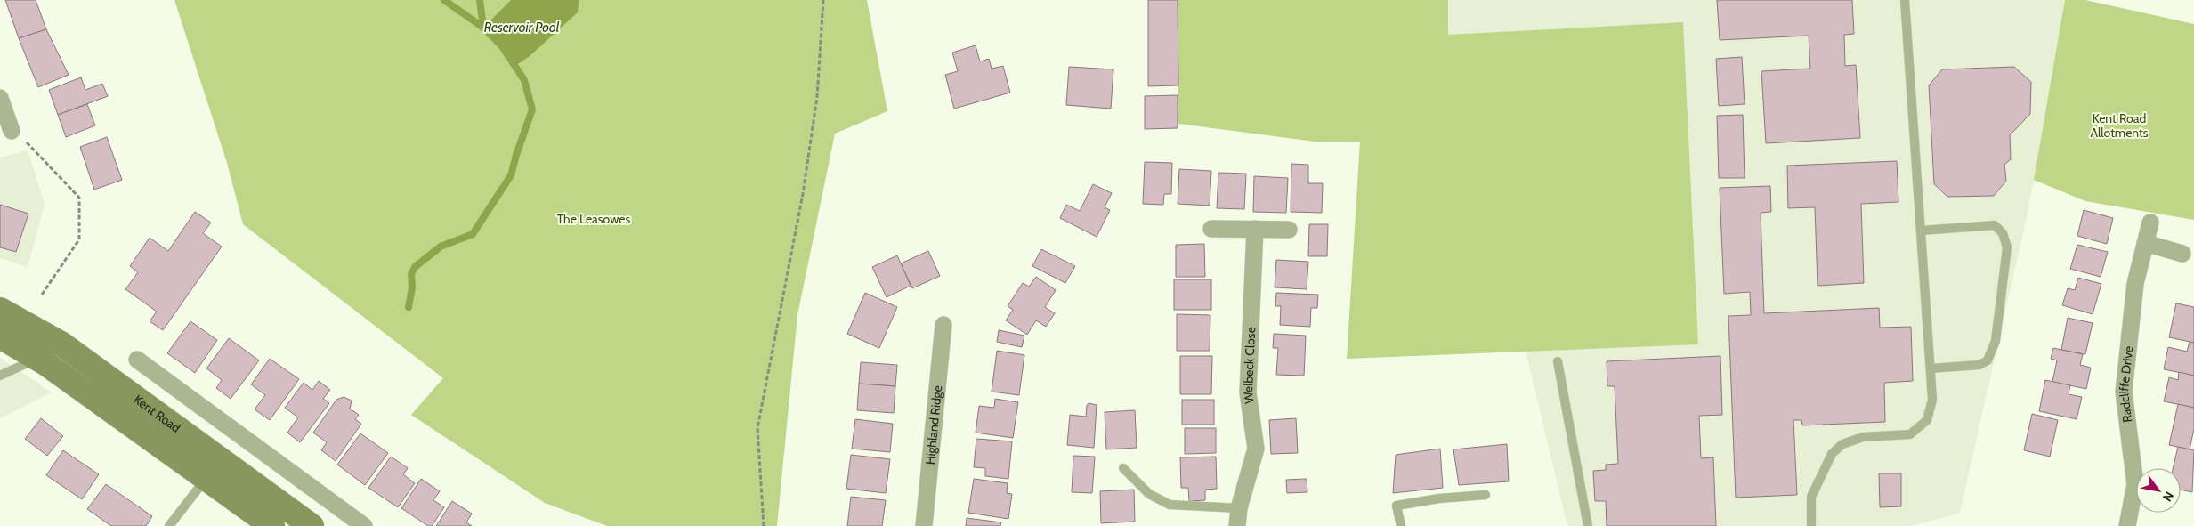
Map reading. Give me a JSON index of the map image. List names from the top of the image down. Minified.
{"streets":{"main road":["Kent Road"],"street":["Welbeck Close","Radcliffe Drive","Highland Ridge"]},"water":["Reservoir Pool"],"parks":["Kent Road Allotments","The Leasowes"],"north":"bottom right"}
